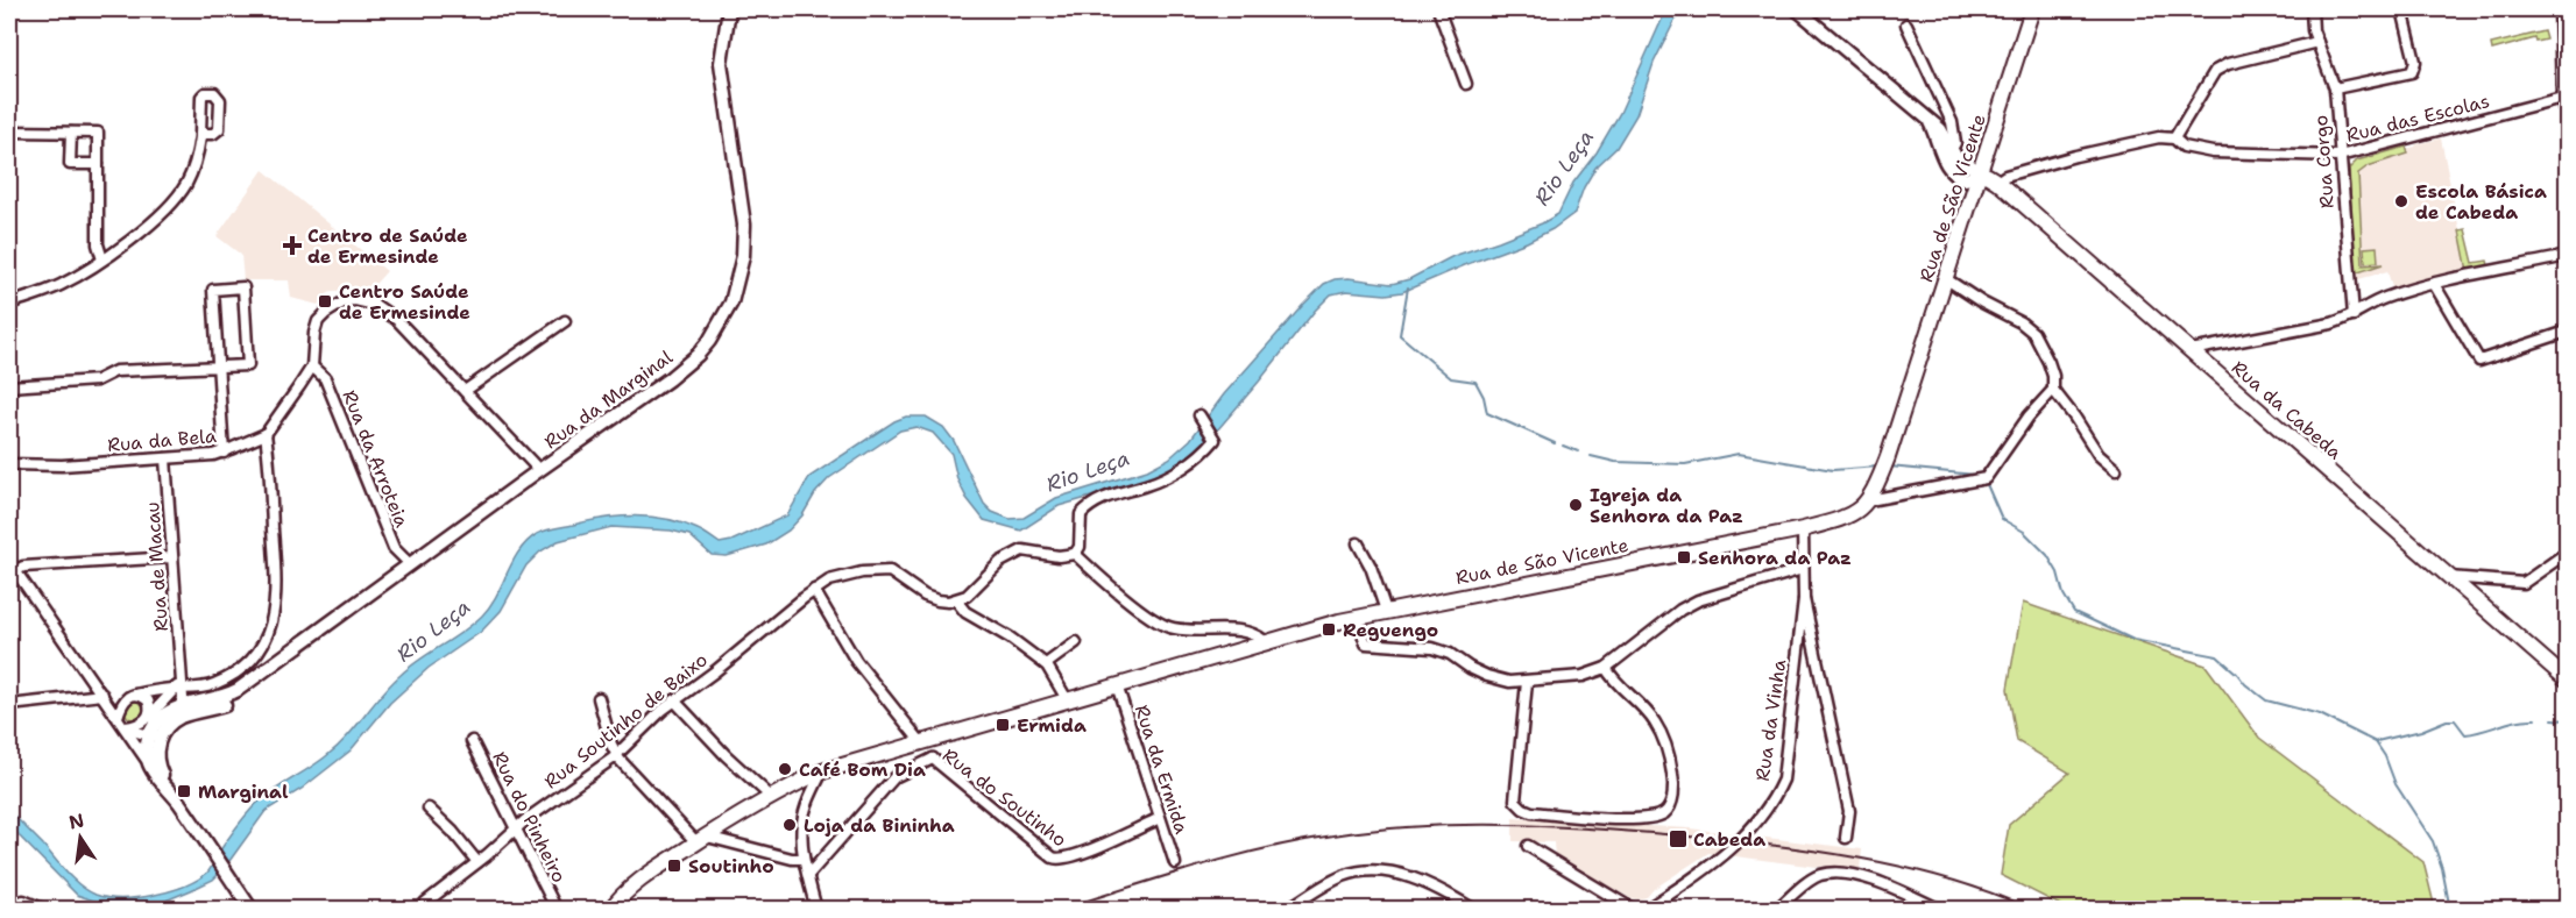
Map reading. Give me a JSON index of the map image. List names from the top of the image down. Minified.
{"streets":{"main road":["Rua de São Vicente","Rua da Cabeda"],"street":["Rua das Escolas","Rua Corgo","Rua da Marginal","Rua da Bela","Rua da Arroteia","Rua de Macau","Rua Soutinho de Baixo","Rua da Vinha","Rua da Ermida","Rua do Soutinho","Rua do Pinheiro"]},"crossings":[["Rua das Escolas","Rua Corgo"],["Rua das Escolas","Rua da Cabeda"],["Rua de São Vicente","Rua da Cabeda"],["Rua de São Vicente","Rua da Ermida"],["Rua da Marginal","Rua da Arroteia"],["Rua da Bela","Rua de Macau"],["Rua Soutinho de Baixo","Rua do Pinheiro"],["Rua da Ermida","Rua do Soutinho"]],"water":["Rio Leça"],"places":{"other":["Escola Básica de Cabeda","Igreja da Senhora da Paz","Café Bom Dia","Loja da Bininha"],"health":["Centro de Saúde de Ermesinde"],"transit":["Centro Saúde de Ermesinde","Senhora da Paz","Reguengo","Ermida","Marginal","Cabeda","Soutinho"]},"north":"top"}
